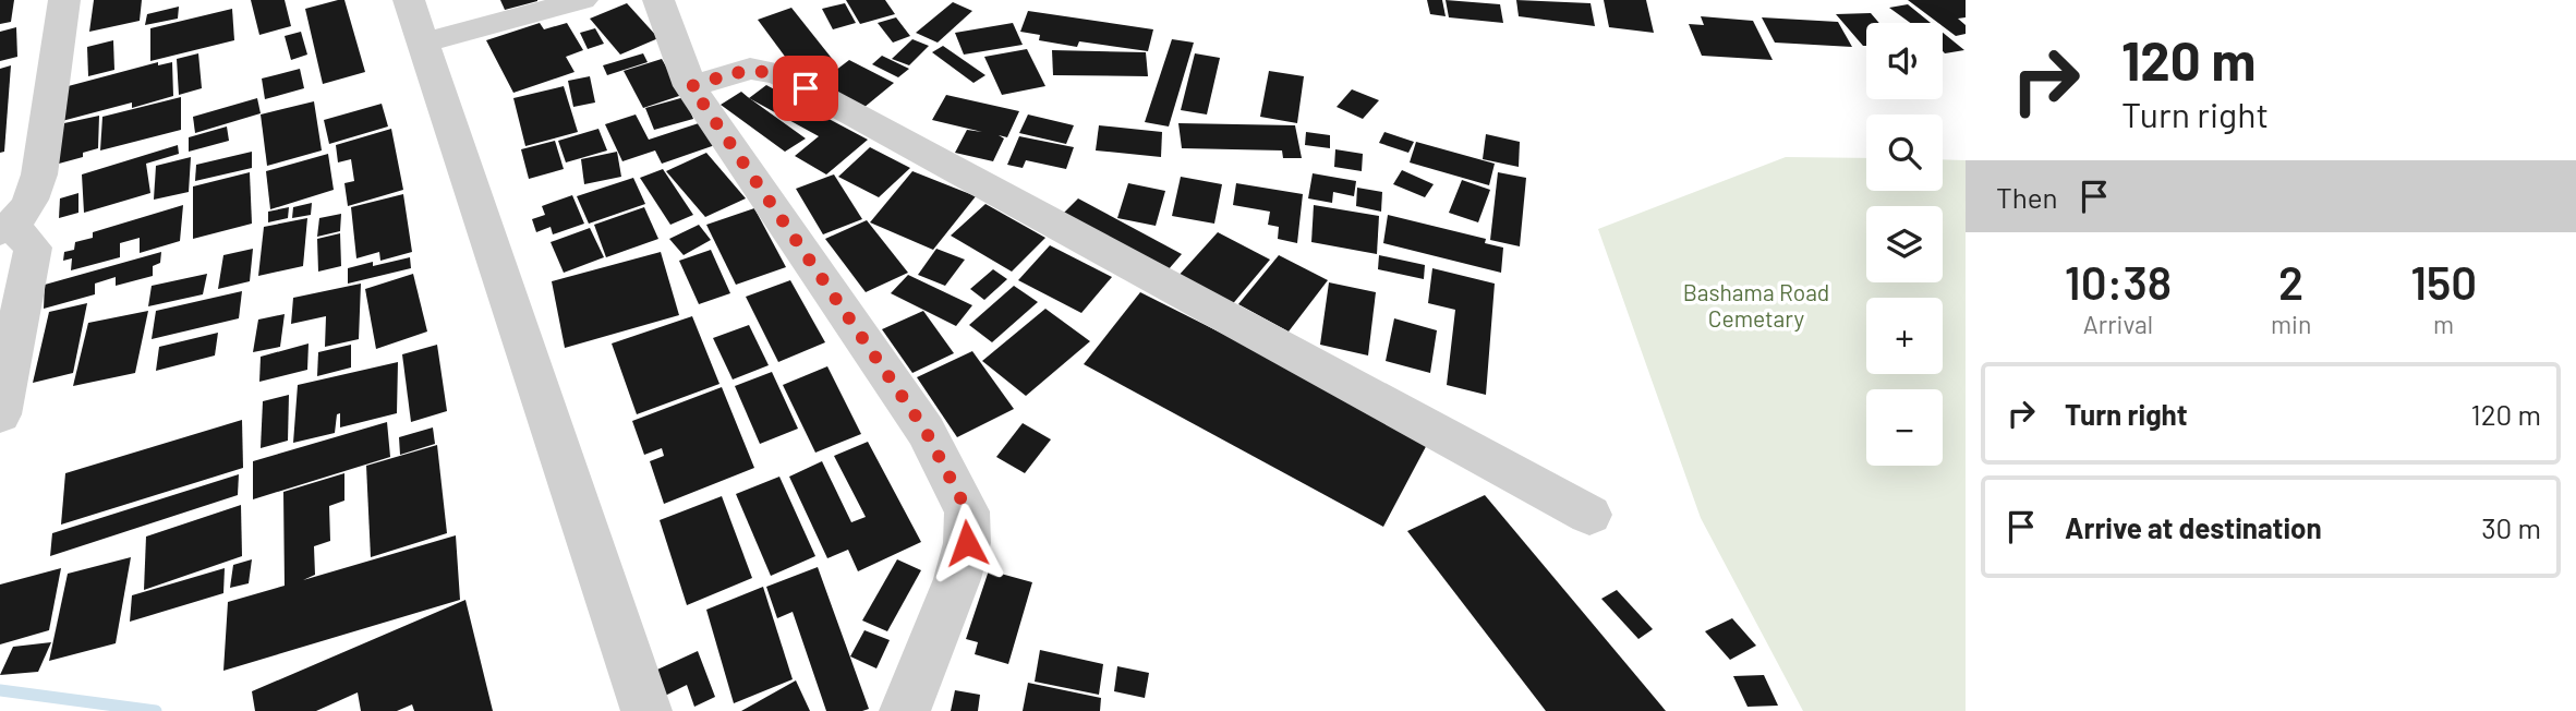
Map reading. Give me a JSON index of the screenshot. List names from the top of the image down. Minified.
{"parks":["Bashama Road Cemetary"],"page":{"turn":["120 m","Turn right"],"map_buttons":["+","−"],"then":"Then","eta":["10:38","Arrival","2","min","150","m"],"list":[{"name":"Turn right","value":"120 m"},{"name":"Arrive at destination","value":"30 m"}]}}
